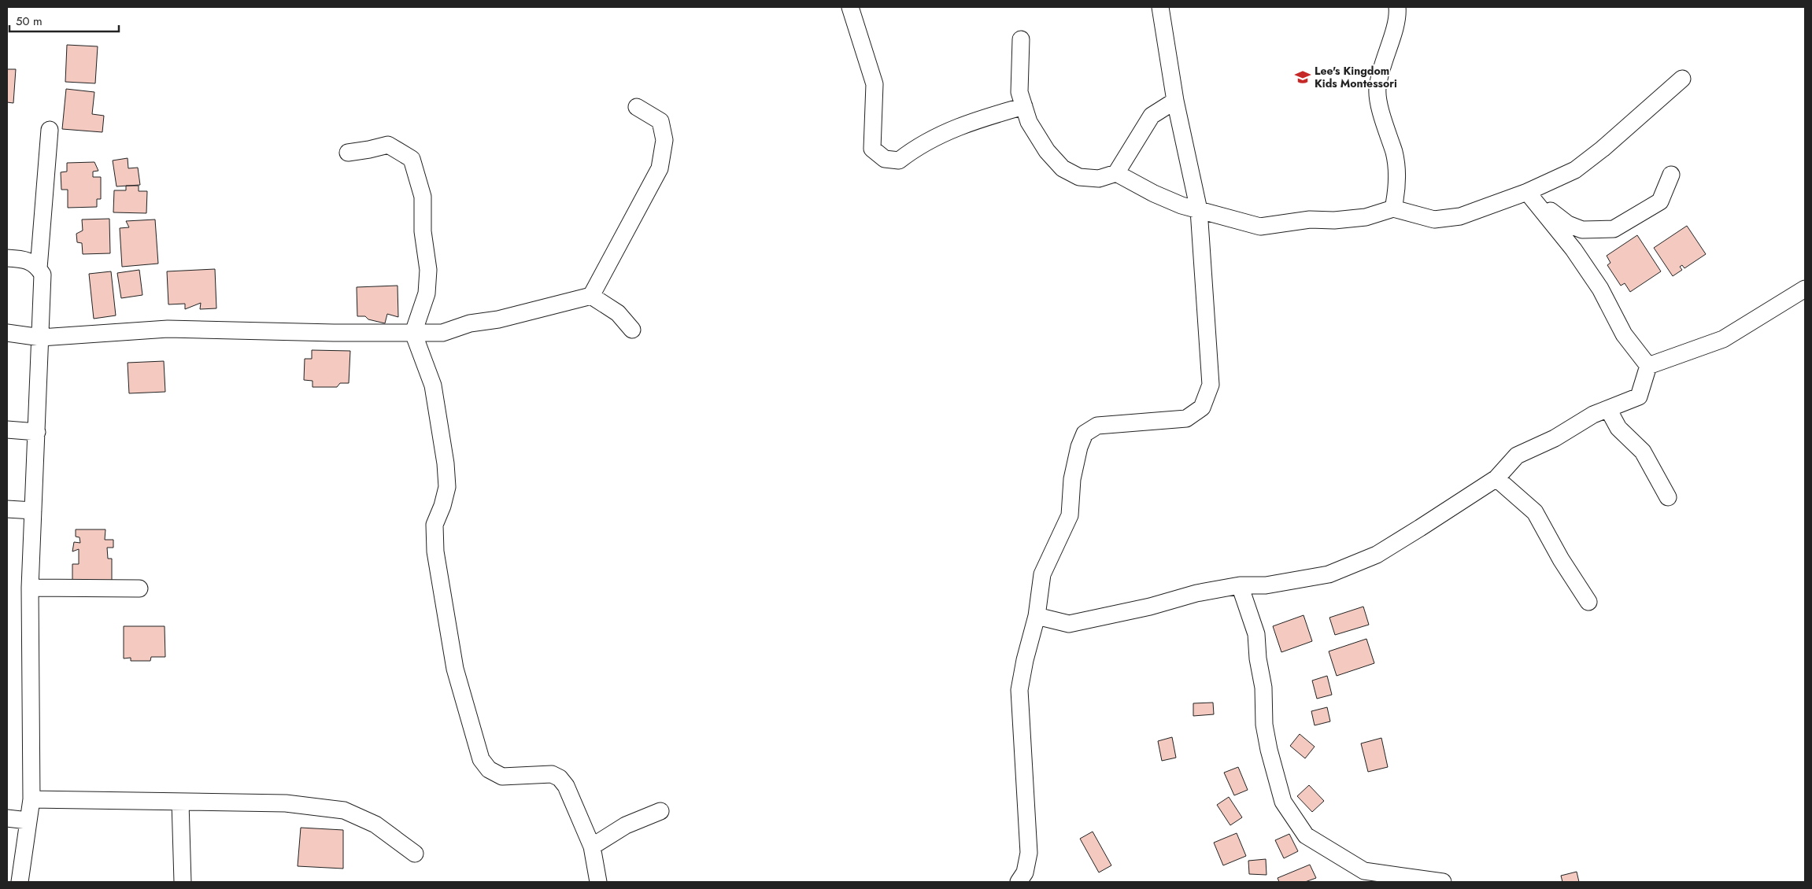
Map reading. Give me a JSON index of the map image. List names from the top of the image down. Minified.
{"places":{"school or university":["Lee's Kingdom Kids Montessori"]},"scale_bar":"50 m"}
